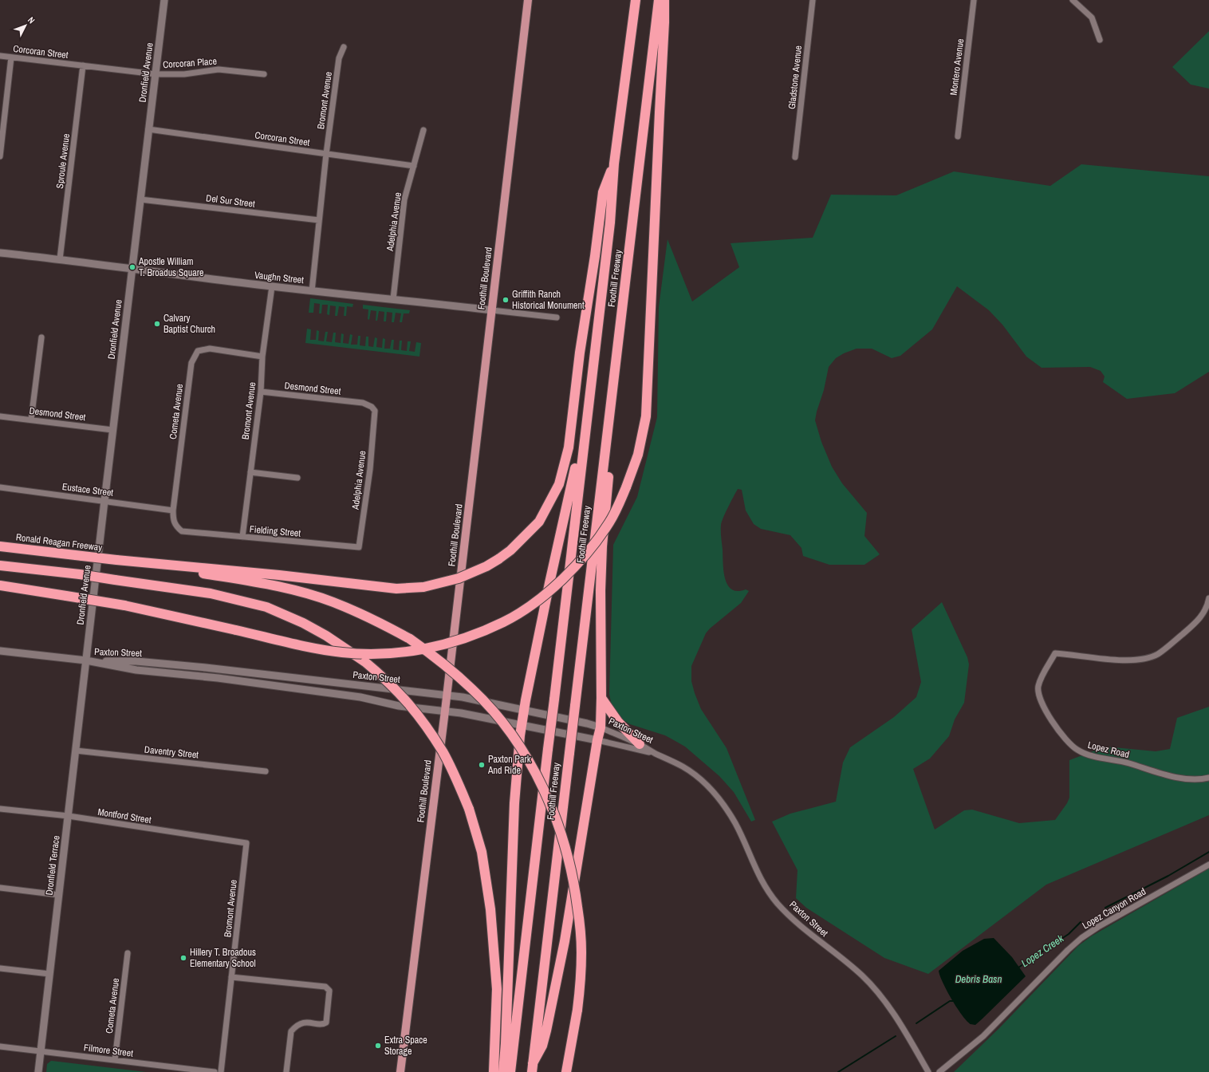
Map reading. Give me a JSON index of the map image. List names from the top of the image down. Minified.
{"streets":{"highway":["Foothill Freeway","Ronald Reagan Freeway"],"main road":["Foothill Boulevard"],"street":["Corcoran Street","Corcoran Place","Montero Avenue","Dronfield Avenue","Gladstone Avenue","Bromont Avenue","Sproule Avenue","Del Sur Street","Adelphia Avenue","Vaughn Street","Desmond Street","Cometa Avenue","Eustace Street","Fielding Street","Paxton Street","Lopez Road","Daventry Street","Montford Street","Dronfield Terrace","Lopez Canyon Road","Filmore Street"]},"crossings":[["Corcoran Street","Corcoran Place"],["Corcoran Street","Dronfield Avenue"],["Corcoran Street","Bromont Avenue"],["Corcoran Street","Sproule Avenue"],["Corcoran Street","Adelphia Avenue"],["Corcoran Place","Dronfield Avenue"],["Dronfield Avenue","Del Sur Street"],["Dronfield Avenue","Vaughn Street"],["Dronfield Avenue","Desmond Street"],["Dronfield Avenue","Eustace Street"],["Dronfield Avenue","Paxton Street"],["Dronfield Avenue","Dronfield Terrace"],["Bromont Avenue","Del Sur Street"],["Bromont Avenue","Vaughn Street"],["Bromont Avenue","Desmond Street"],["Bromont Avenue","Cometa Avenue"],["Bromont Avenue","Fielding Street"],["Bromont Avenue","Montford Street"],["Sproule Avenue","Vaughn Street"],["Adelphia Avenue","Vaughn Street"],["Adelphia Avenue","Desmond Street"],["Adelphia Avenue","Fielding Street"],["Vaughn Street","Foothill Boulevard"],["Foothill Boulevard","Paxton Street"],["Cometa Avenue","Eustace Street"],["Cometa Avenue","Fielding Street"],["Cometa Avenue","Filmore Street"],["Paxton Street","Dronfield Terrace"],["Daventry Street","Dronfield Terrace"],["Montford Street","Dronfield Terrace"],["Dronfield Terrace","Filmore Street"]],"water":["Lopez Creek","Debris Basn"],"places":["Apostle William T. Broadus Square","Griffith Ranch Historical Monument","Calvary Baptist Church","Paxton Park And Ride","Hillery T. Broadous Elementary School","Extra Space Storage"],"north":"top right"}
